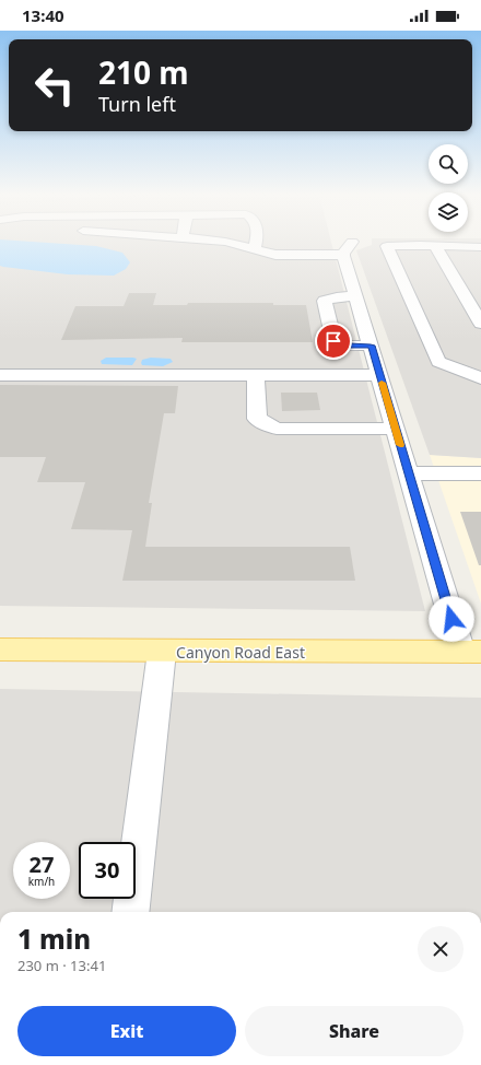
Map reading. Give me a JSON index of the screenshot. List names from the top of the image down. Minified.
{"streets":{"main road":["Canyon Road East"]},"page":{"status":"13:40","turn":["210 m","Turn left"],"speed":"27 km/h","limit":"30","heading":["1 min","230 m · 13:41"],"buttons":["Exit","Share"]}}
